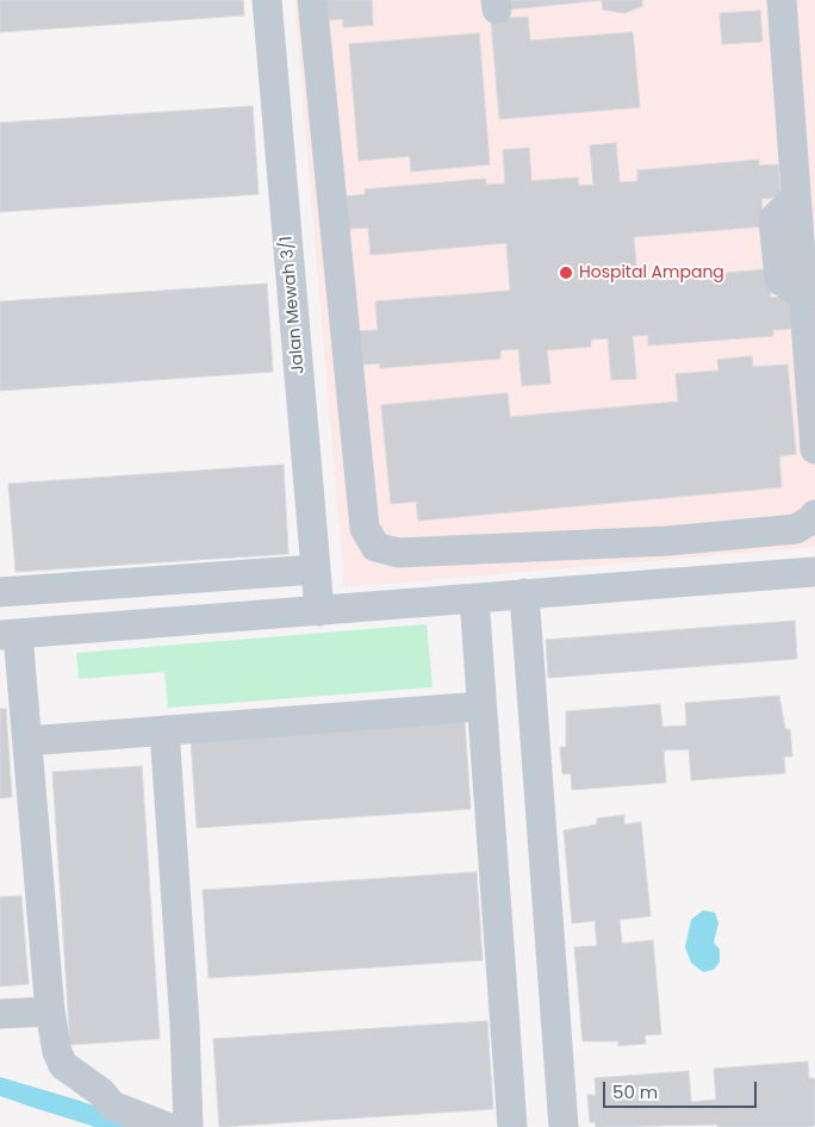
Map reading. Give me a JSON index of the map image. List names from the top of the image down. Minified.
{"streets":{"street":["Jalan Mewah 3/1"]},"places":["Hospital Ampang"],"scale_bar":"50 m"}
